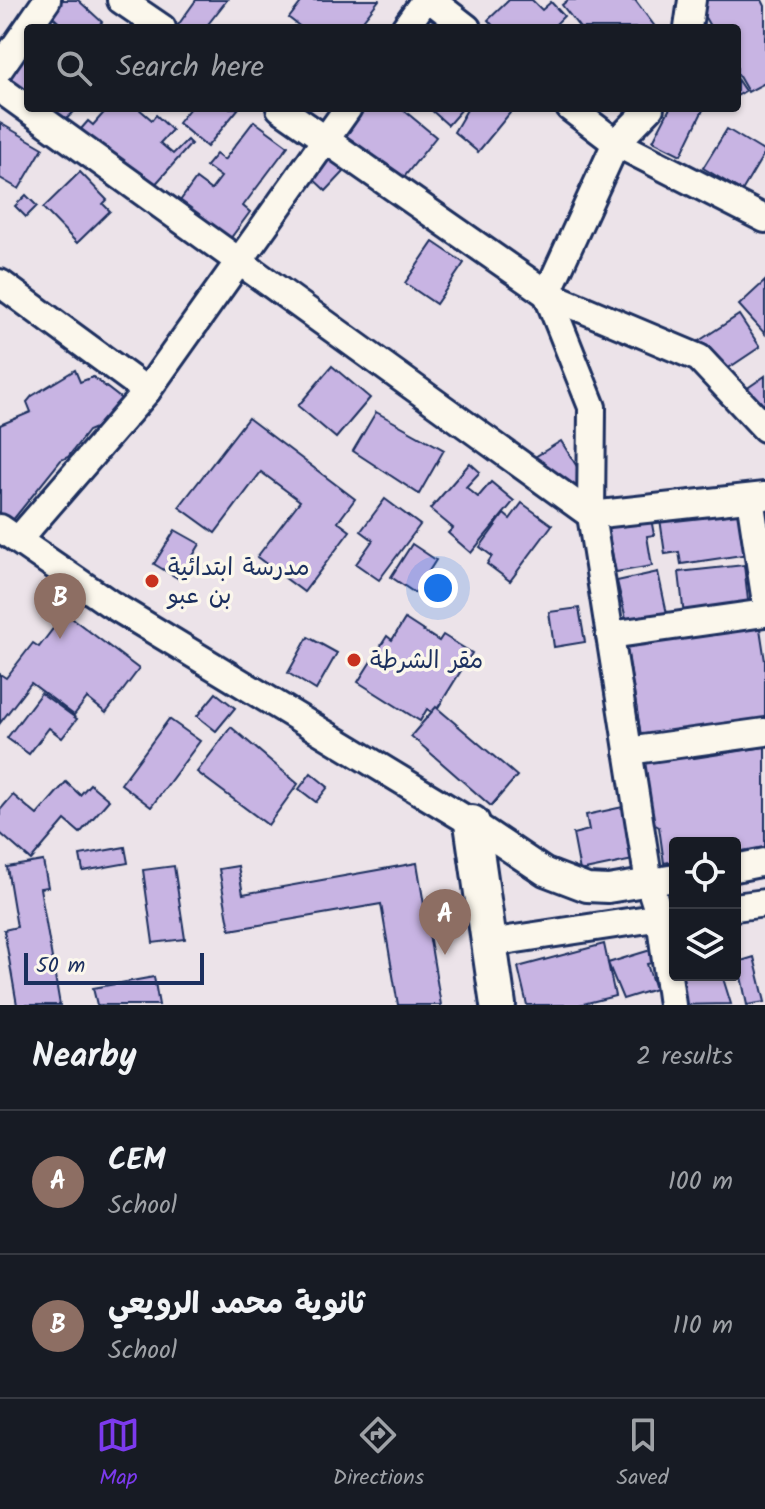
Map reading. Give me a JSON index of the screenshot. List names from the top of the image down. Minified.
{"places":["مدرسة ابتدائية بن عبو","مقر الشرطة"],"scale_bar":"50 m","page":{"search":"Search here","pins":["B","A"],"scale":"50 m","heading":["Nearby","2 results"],"list":[{"mark":"A","name":"CEM","note":"School","value":"100 m"},{"mark":"B","name":"ثانوية محمد الرويعي","note":"School","value":"110 m"}],"nav":["Map","Directions","Saved"]}}
